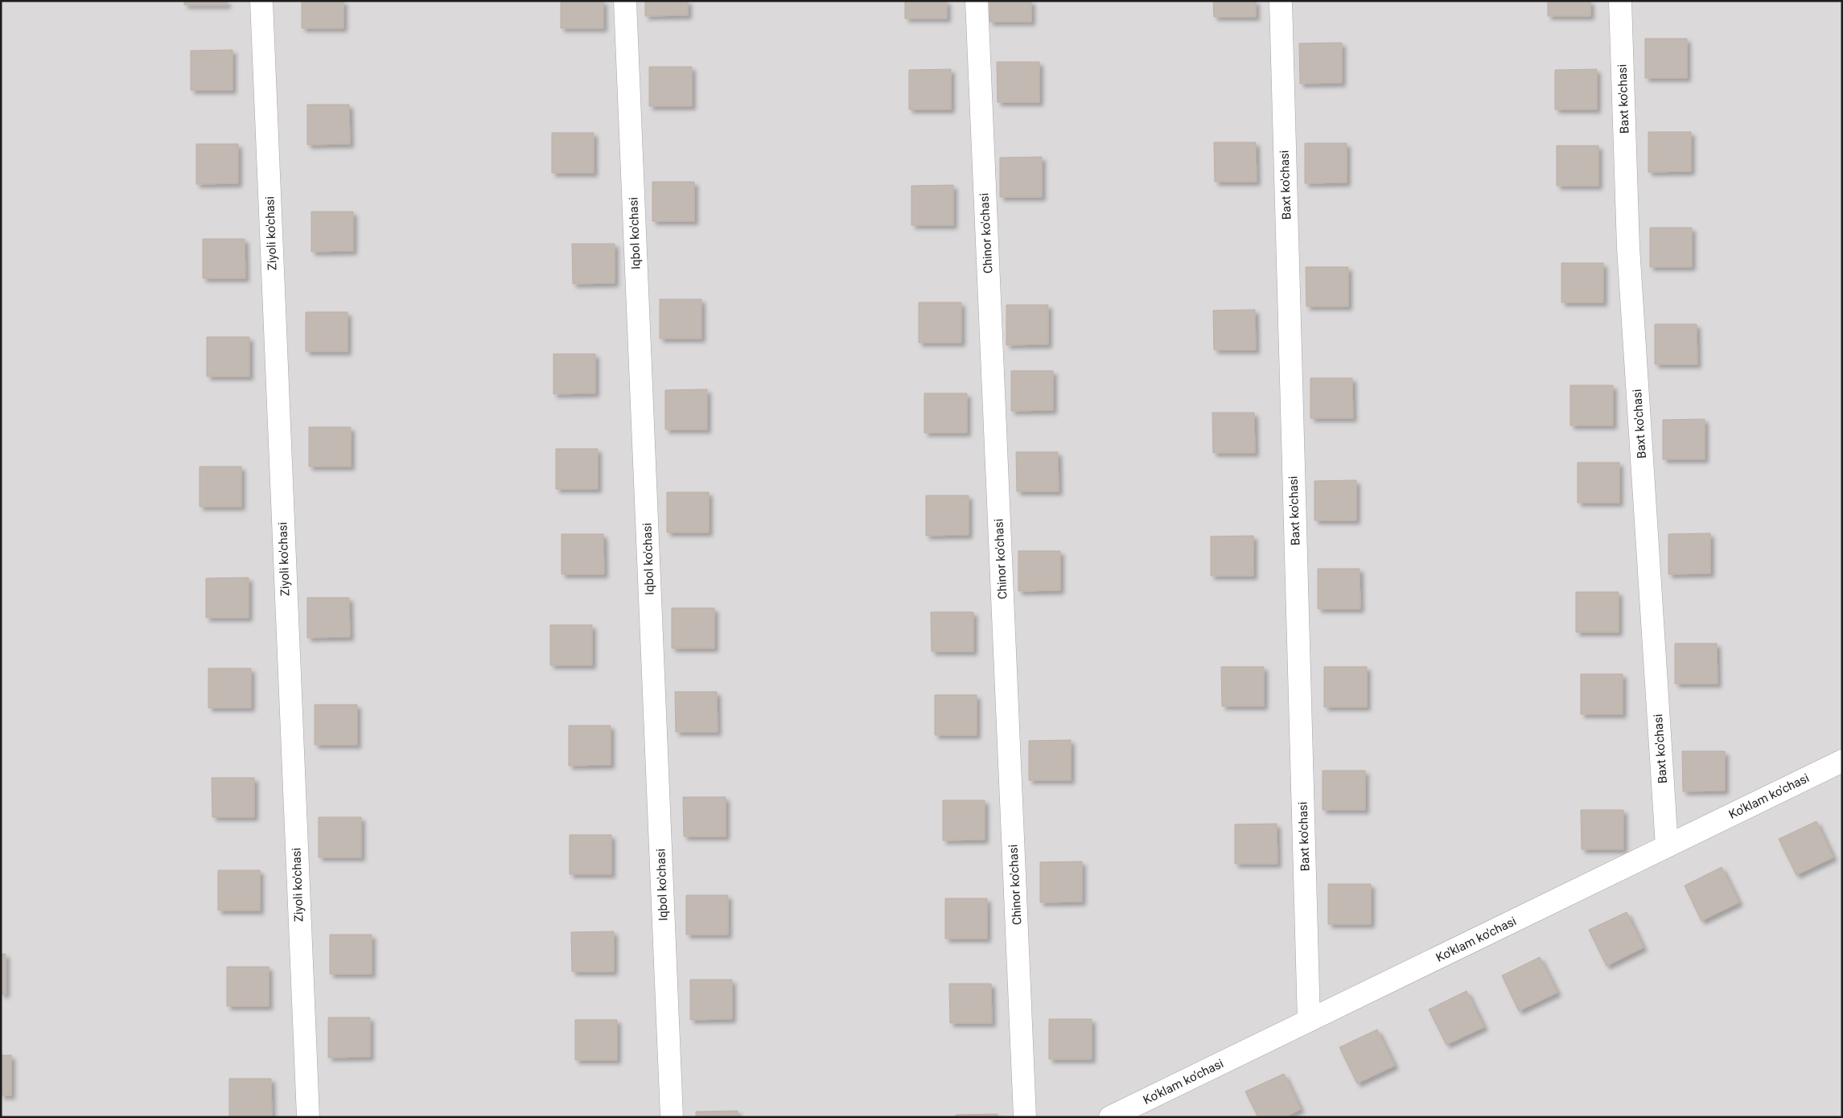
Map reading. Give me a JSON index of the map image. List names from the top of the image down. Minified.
{"streets":{"street":["Baxt ko'chasi","Ziyoli ko'chasi","Iqbol ko'chasi","Chinor ko'chasi","Ko'klam ko'chasi"]},"crossings":[["Baxt ko'chasi","Ko'klam ko'chasi"]]}
